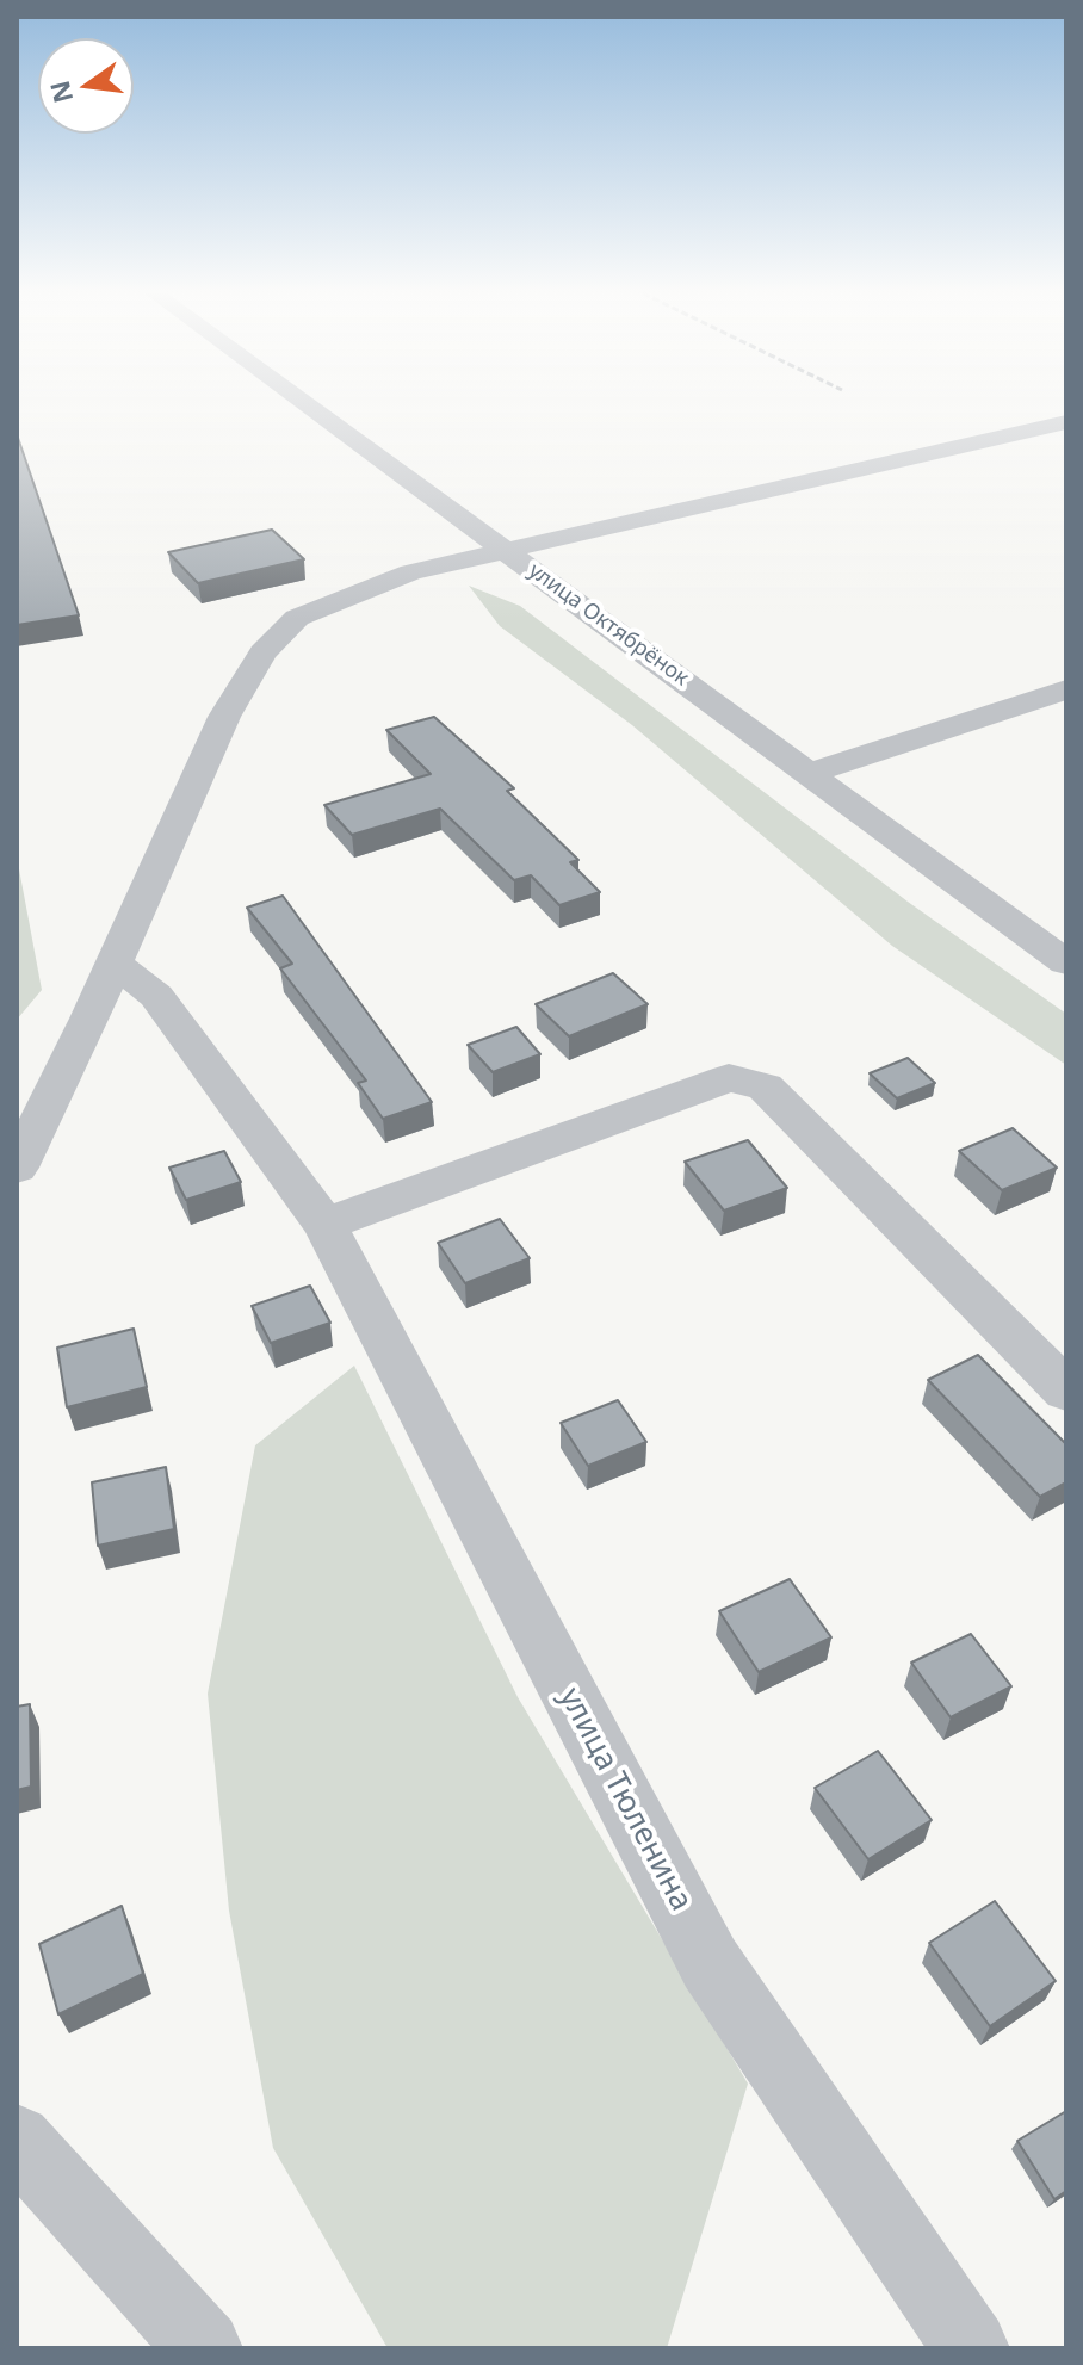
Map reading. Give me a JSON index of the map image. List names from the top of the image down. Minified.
{"streets":{"street":["улица Октябрёнок","улица Тюленина"]},"north":"left"}
